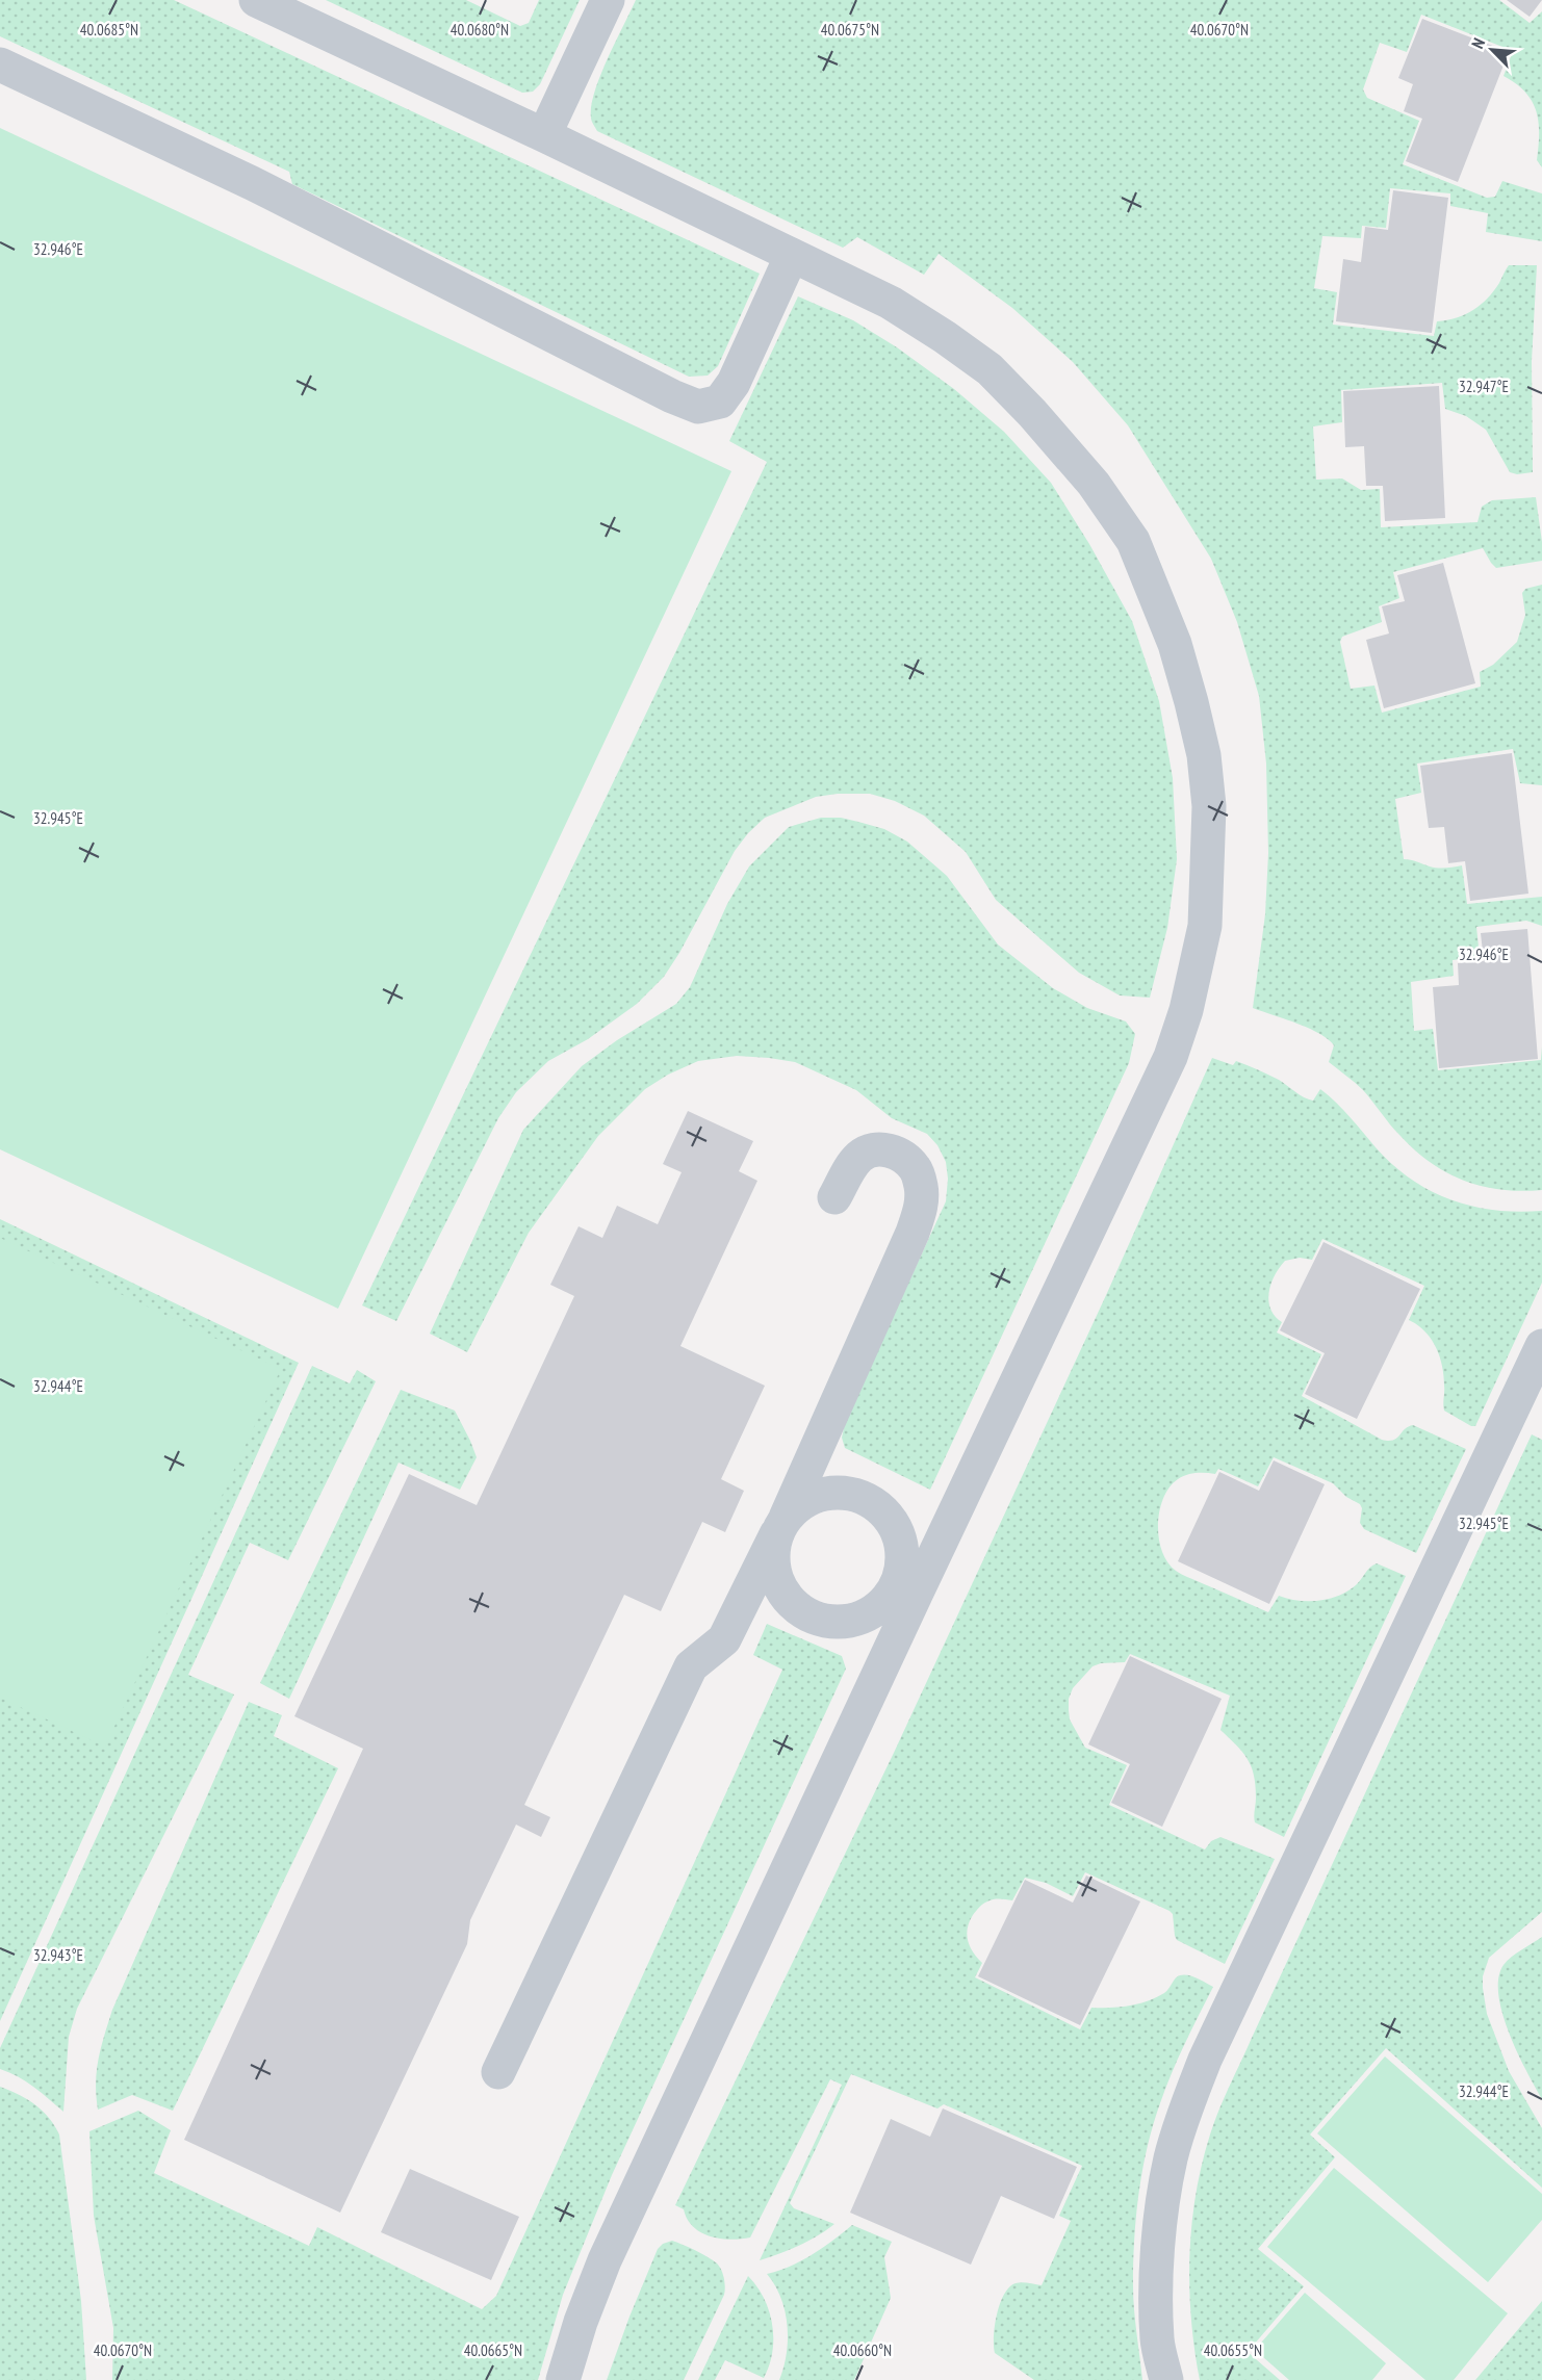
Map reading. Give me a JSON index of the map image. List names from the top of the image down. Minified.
{"north":"top left","coordinates":["40.0685°N","40.0680°N","40.0675°N","40.0670°N","32.946°E","32.947°E","32.945°E","32.944°E","32.943°E","40.0665°N","40.0660°N","40.0655°N"]}
